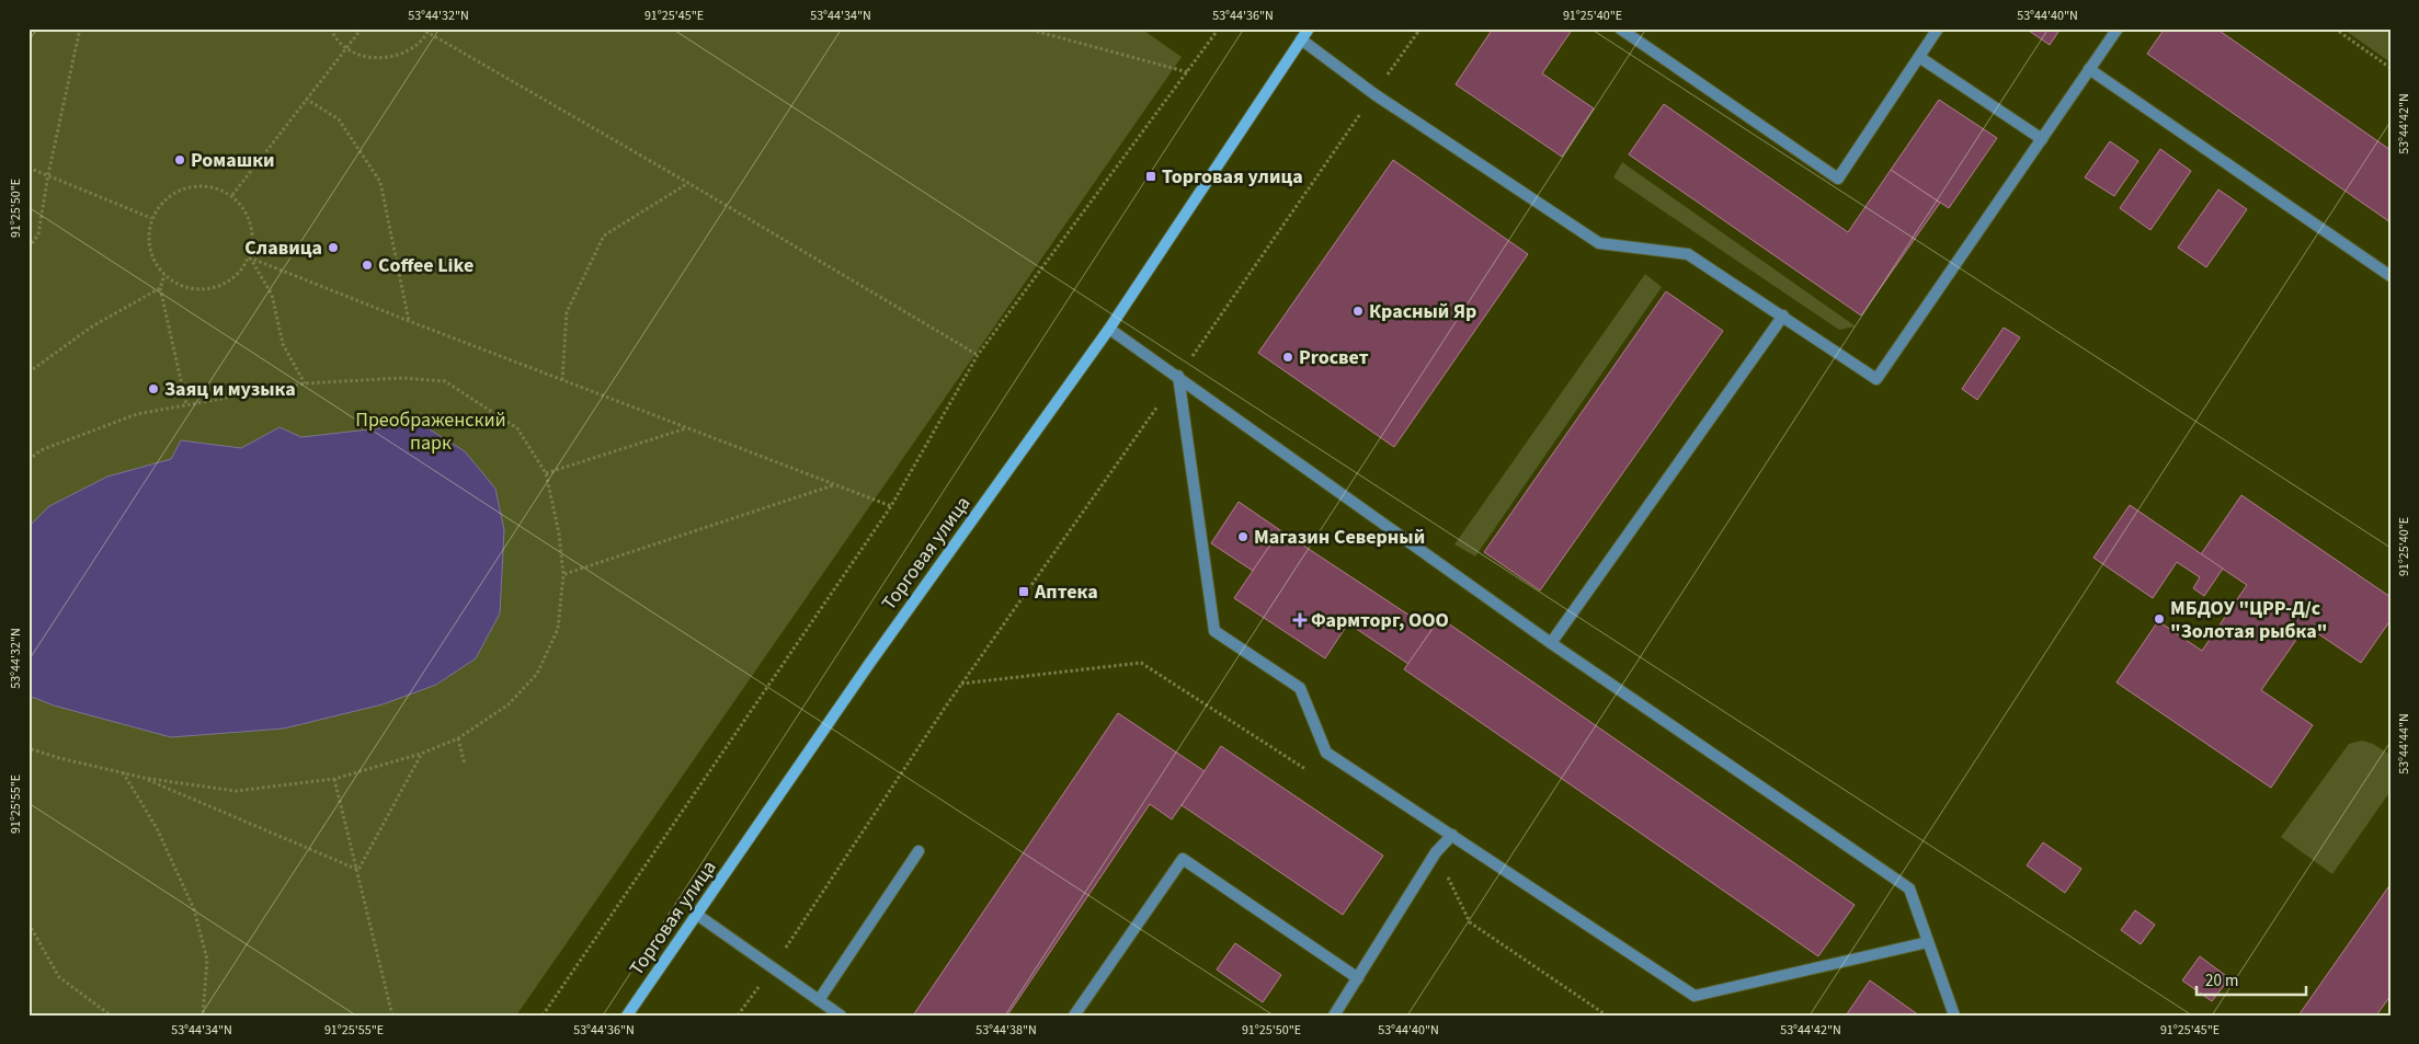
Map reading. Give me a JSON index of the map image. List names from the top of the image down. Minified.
{"streets":{"street":["Торговая улица"]},"parks":["Преображенский парк"],"places":{"other":["Ромашки","Славица","Coffee Like","Красный Яр","Proсвет","Заяц и музыка","Магазин Северный","МБДОУ \"ЦРР-Д/с \"Золотая рыбка\""],"transit":["Торговая улица","Аптека"],"health":["Фармторг, ООО"]},"scale_bar":"20 m","coordinates":["53°44'32\"N","91°25'45\"E","53°44'34\"N","53°44'36\"N","91°25'40\"E","53°44'40\"N","53°44'42\"N","91°25'50\"E","53°44'44\"N","91°25'55\"E","53°44'38\"N"]}
